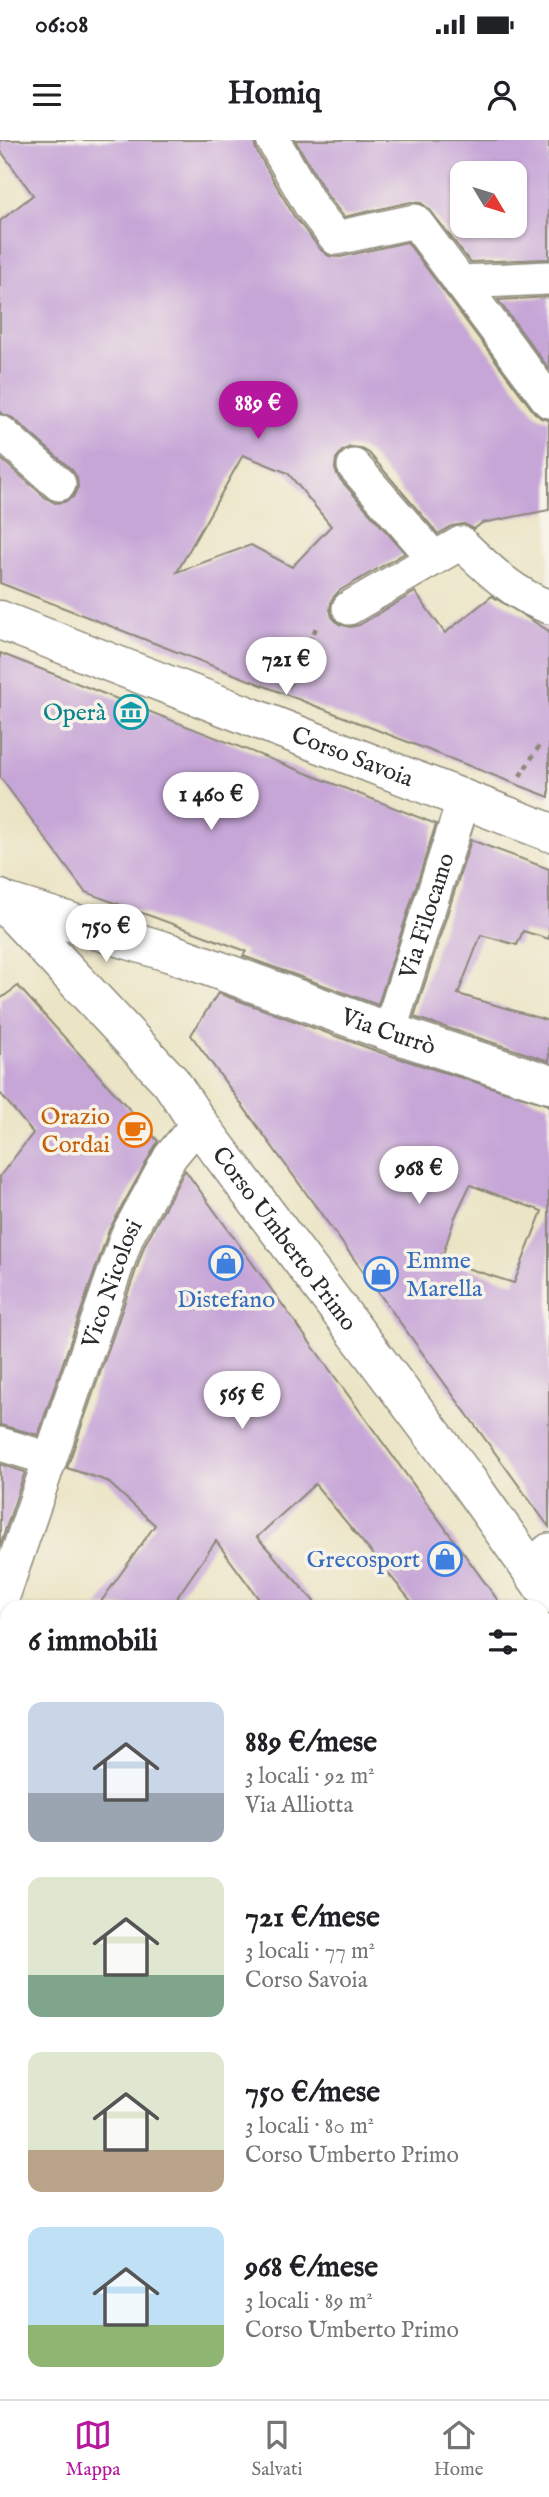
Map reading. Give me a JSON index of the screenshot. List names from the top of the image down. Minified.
{"streets":{"street":["Corso Savoia","Via Filocamo","Via Currò","Corso Umberto Primo","Vico Nicolosi"]},"crossings":[["Corso Savoia","Via Filocamo"],["Via Filocamo","Via Currò"],["Via Currò","Corso Umberto Primo"],["Corso Umberto Primo","Vico Nicolosi"]],"places":{"museum":["Operà"],"cafe":["Orazio Cordai"],"shop":["Distefano","Emme Marella","Grecosport"]},"north":"bottom right","page":{"status":"06:08","header":"Homiq","price":["889 €","721 €","1 460 €","750 €","968 €","565 €"],"heading":"6 immobili","list":[{"name":"889 €/mese","note":"3 locali · 92 m² · Via Alliotta"},{"name":"721 €/mese","note":"3 locali · 77 m² · Corso Savoia"},{"name":"750 €/mese","note":"3 locali · 80 m² · Corso Umberto Primo"},{"name":"968 €/mese","note":"3 locali · 89 m² · Corso Umberto Primo"}],"tabs":["Mappa","Salvati","Home"]}}
